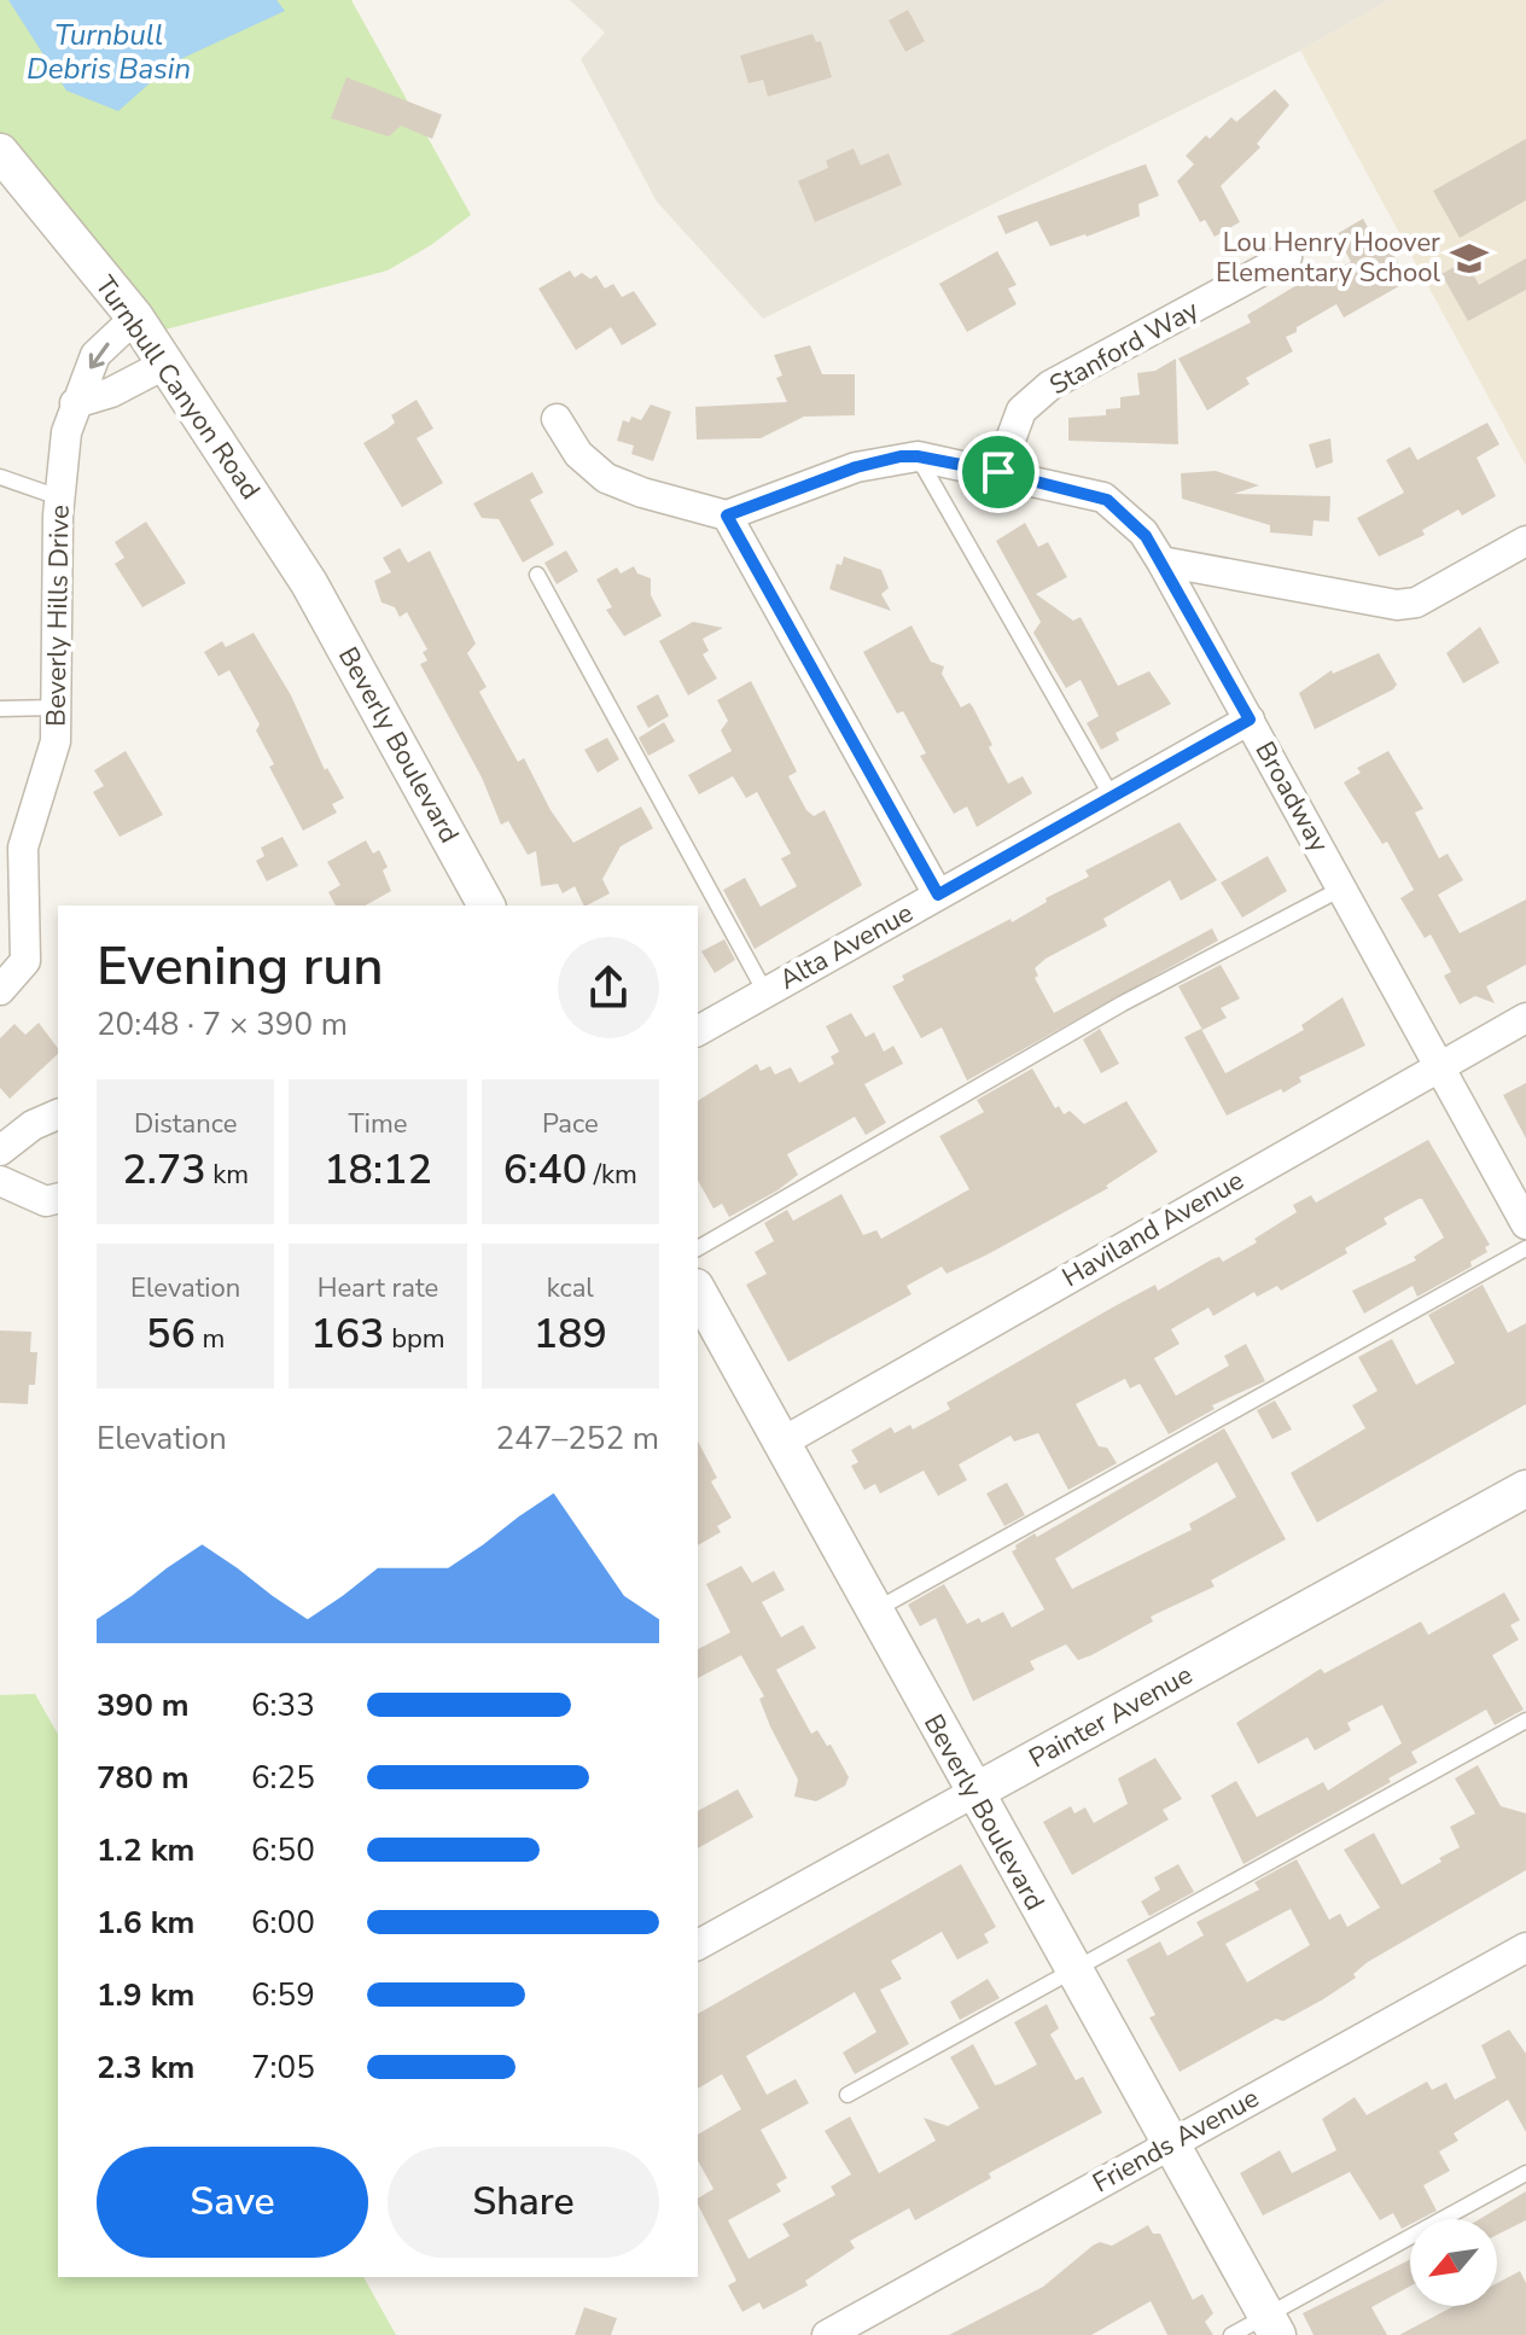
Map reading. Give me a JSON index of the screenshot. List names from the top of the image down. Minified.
{"streets":{"street":["Stanford Way","Turnbull Canyon Road","Beverly Hills Drive","Beverly Boulevard","Broadway","Alta Avenue","Haviland Avenue","Painter Avenue","Friends Avenue"]},"crossings":[["Stanford Way","Broadway"],["Turnbull Canyon Road","Beverly Hills Drive"],["Turnbull Canyon Road","Beverly Boulevard"],["Beverly Boulevard","Haviland Avenue"],["Beverly Boulevard","Painter Avenue"],["Beverly Boulevard","Friends Avenue"],["Broadway","Alta Avenue"],["Broadway","Haviland Avenue"]],"water":["Turnbull Debris Basin"],"places":{"school or university":["Lou Henry Hoover Elementary School"]},"north":"bottom left","page":{"heading":["Evening run","20:48 · 7 × 390 m"],"stats":[["Distance","2.73 km"],["Time","18:12"],["Pace","6:40 /km"],["Elevation","56 m"],["Heart rate","163 bpm"],["kcal","189"]],"chart":["Elevation","247–252 m"],"list":[{"name":"390 m","note":"6:33"},{"name":"780 m","note":"6:25"},{"name":"1.2 km","note":"6:50"},{"name":"1.6 km","note":"6:00"},{"name":"1.9 km","note":"6:59"},{"name":"2.3 km","note":"7:05"}],"buttons":["Save","Share"]}}
